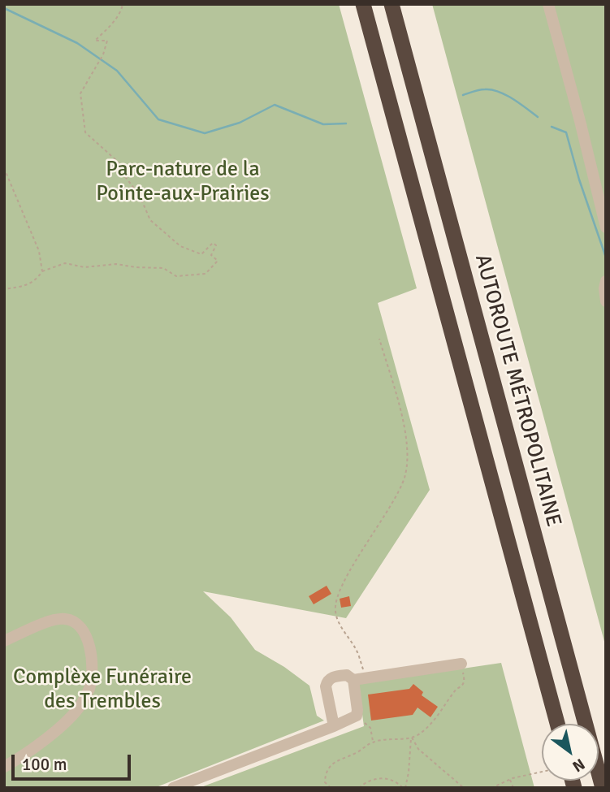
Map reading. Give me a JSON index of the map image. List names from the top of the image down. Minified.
{"streets":{"highway":["AUTOROUTE MÉTROPOLITAINE"]},"parks":["Parc-nature de la Pointe-aux-Prairies","Complèxe Funéraire des Trembles"],"scale_bar":"100 m","north":"bottom right"}
